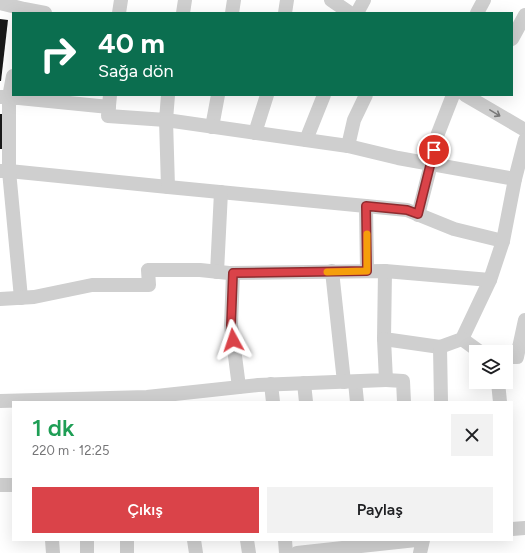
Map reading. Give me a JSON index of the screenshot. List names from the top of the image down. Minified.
{"page":{"turn":["40 m","Sağa dön"],"heading":["1 dk","220 m · 12:25"],"buttons":["Çıkış","Paylaş"]}}
